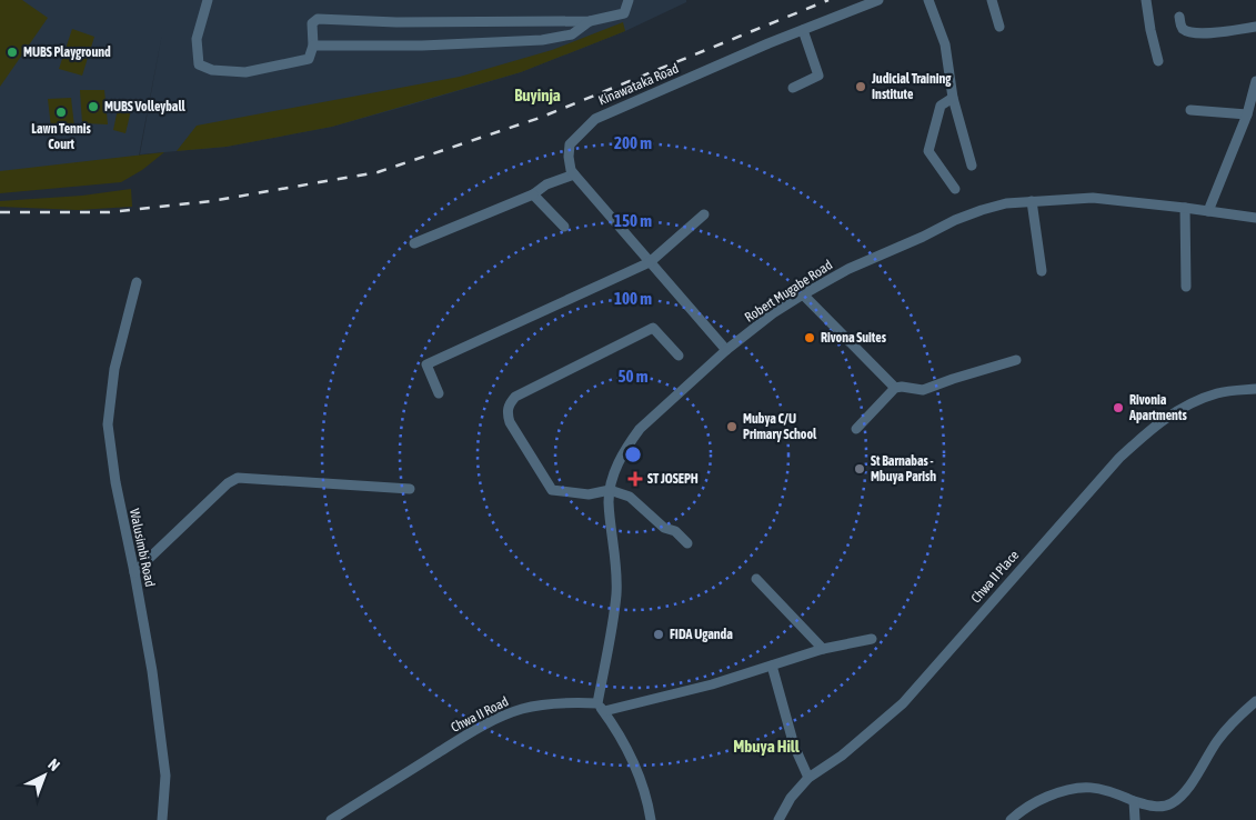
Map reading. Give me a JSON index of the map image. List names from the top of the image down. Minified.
{"streets":{"street":["Kinawataka Road","Robert Mugabe Road","Walusimbi Road","Chwa II Place","Chwa II Road"]},"crossings":[["Robert Mugabe Road","Chwa II Road"]],"districts":["Buyinja","Mbuya Hill"],"places":{"other":["MUBS Playground","Judicial Training Institute","MUBS Volleyball","Lawn Tennis Court","Rivona Suites","Rivonia Apartments","Mubya C/U Primary School","St Barnabas - Mbuya Parish","FIDA Uganda"],"health":["ST JOSEPH"]},"north":"top right","rings":["200 m","150 m","100 m","50 m"]}
